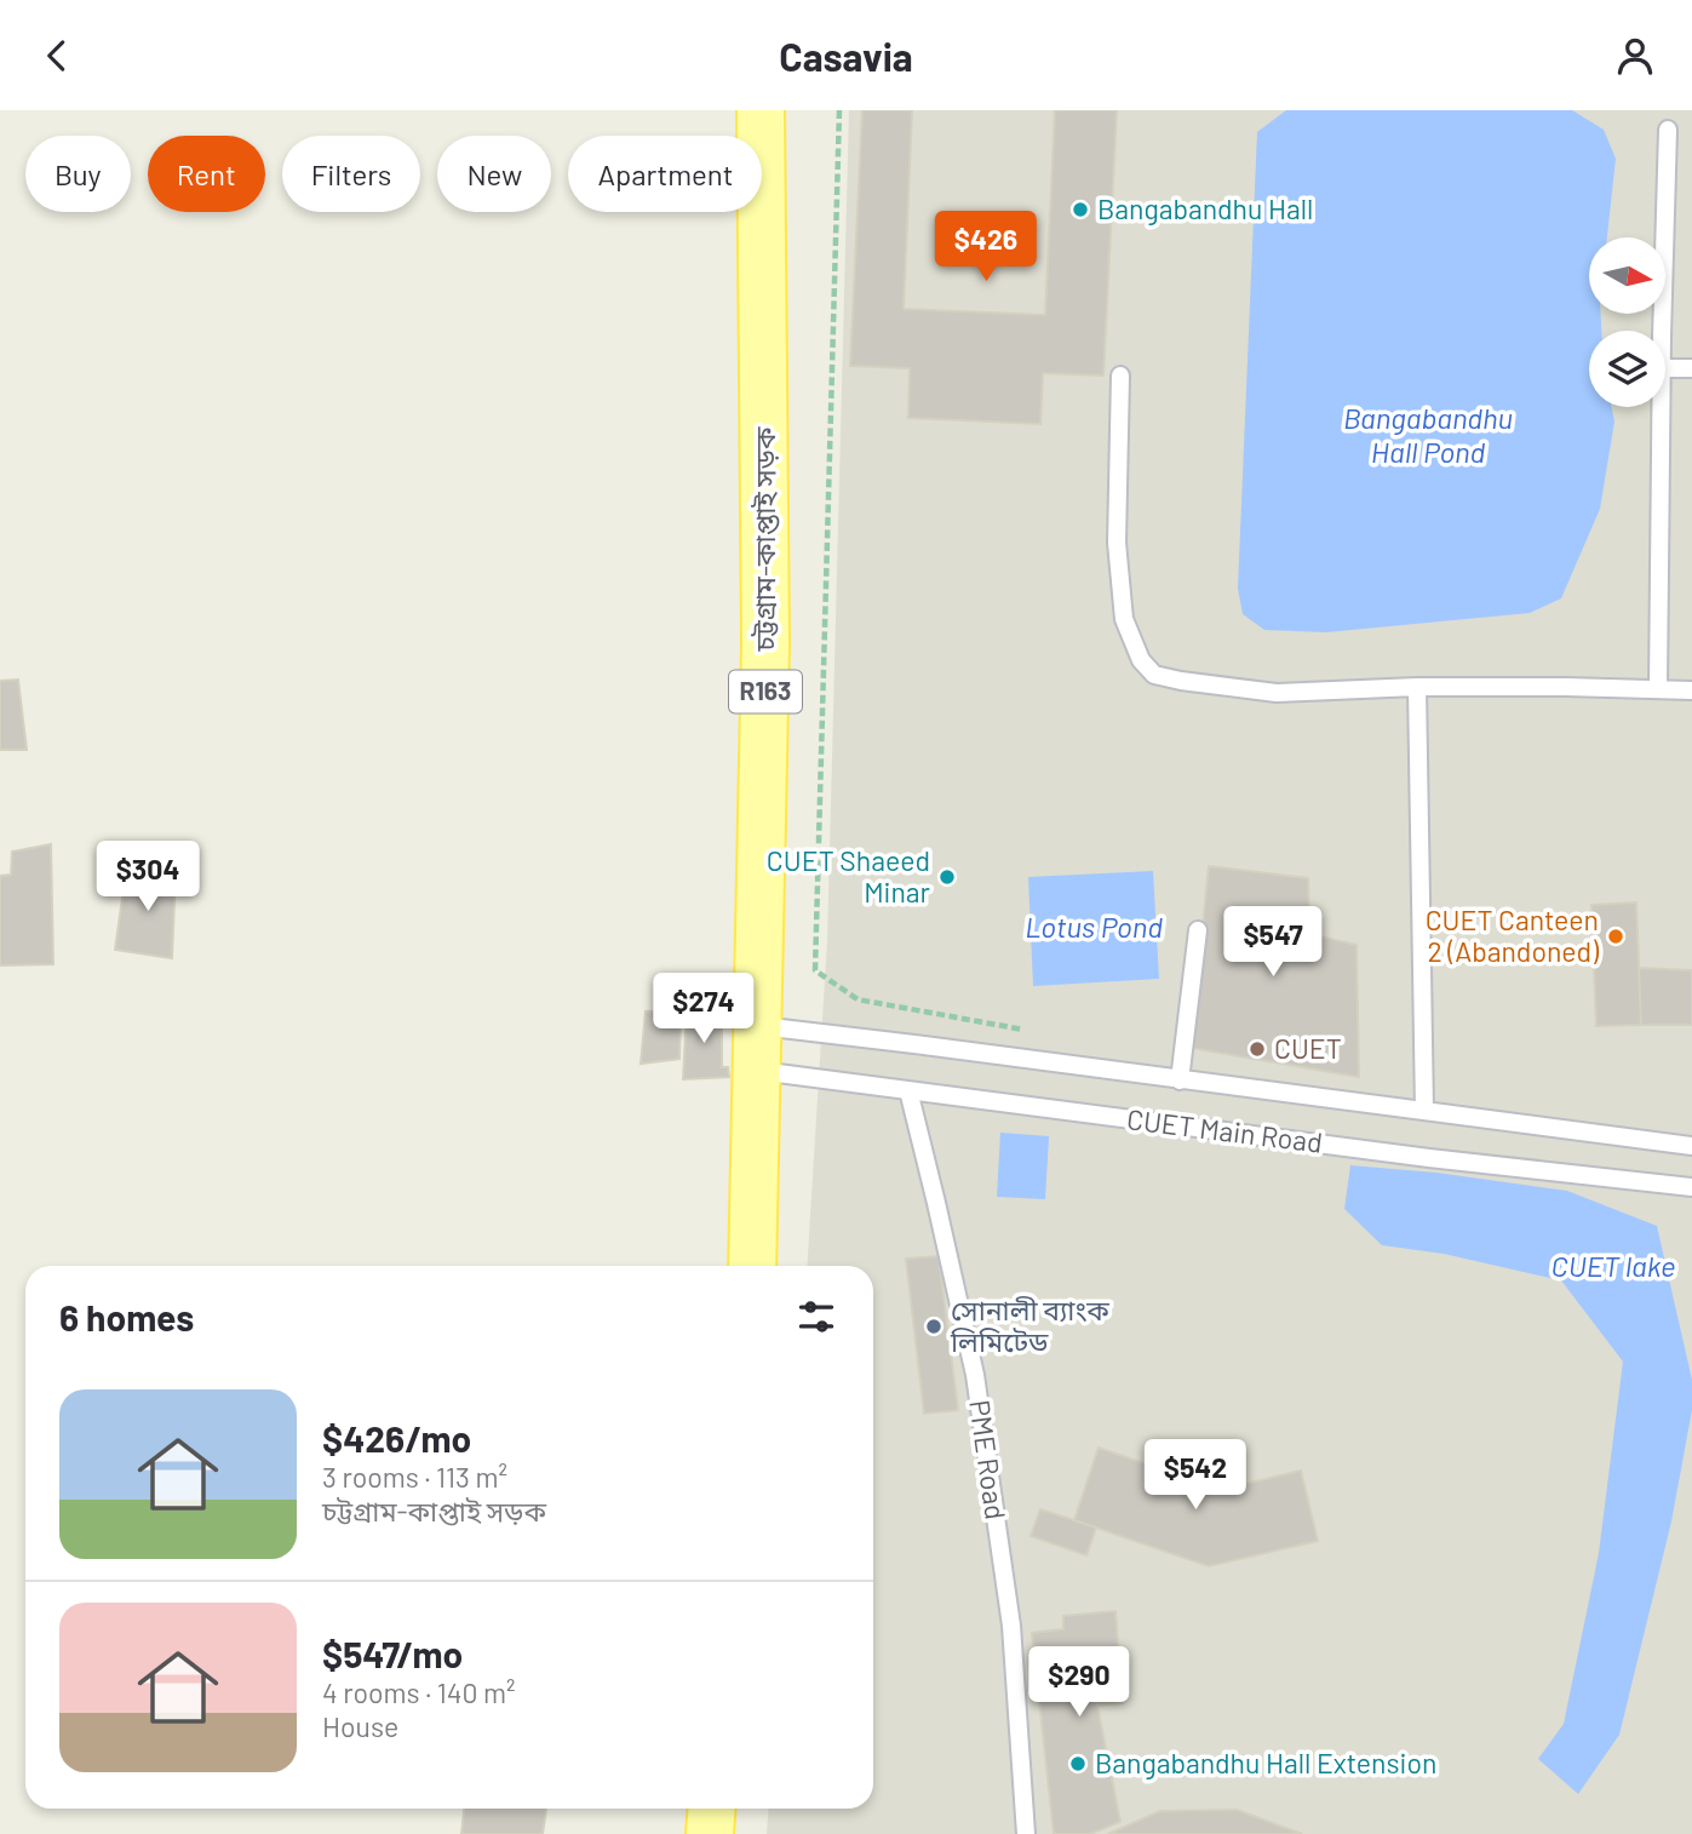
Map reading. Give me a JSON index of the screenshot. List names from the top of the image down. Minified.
{"streets":{"main road":["চট্টগ্রাম-কাপ্তাই সড়ক","R163"],"lane":["CUET Main Road","PME Road"]},"crossings":[["চট্টগ্রাম-কাপ্তাই সড়ক","CUET Main Road"],["CUET Main Road","PME Road"]],"water":["Bangabandhu Hall Pond","Lotus Pond","CUET lake"],"places":["Bangabandhu Hall","CUET Shaeed Minar","CUET Canteen 2 (Abandoned)","CUET","সোনালী ব্যাংক লিমিটেড","Bangabandhu Hall Extension"],"north":"right","page":{"header":"Casavia","chip":["Buy","Rent","Filters","New","Apartment"],"price":["$426","$304","$547","$274","$542","$290"],"heading":"6 homes","list":[{"name":"$426/mo","note":"3 rooms · 113 m² · চট্টগ্রাম-কাপ্তাই সড়ক"},{"name":"$547/mo","note":"4 rooms · 140 m² · House"}]}}
